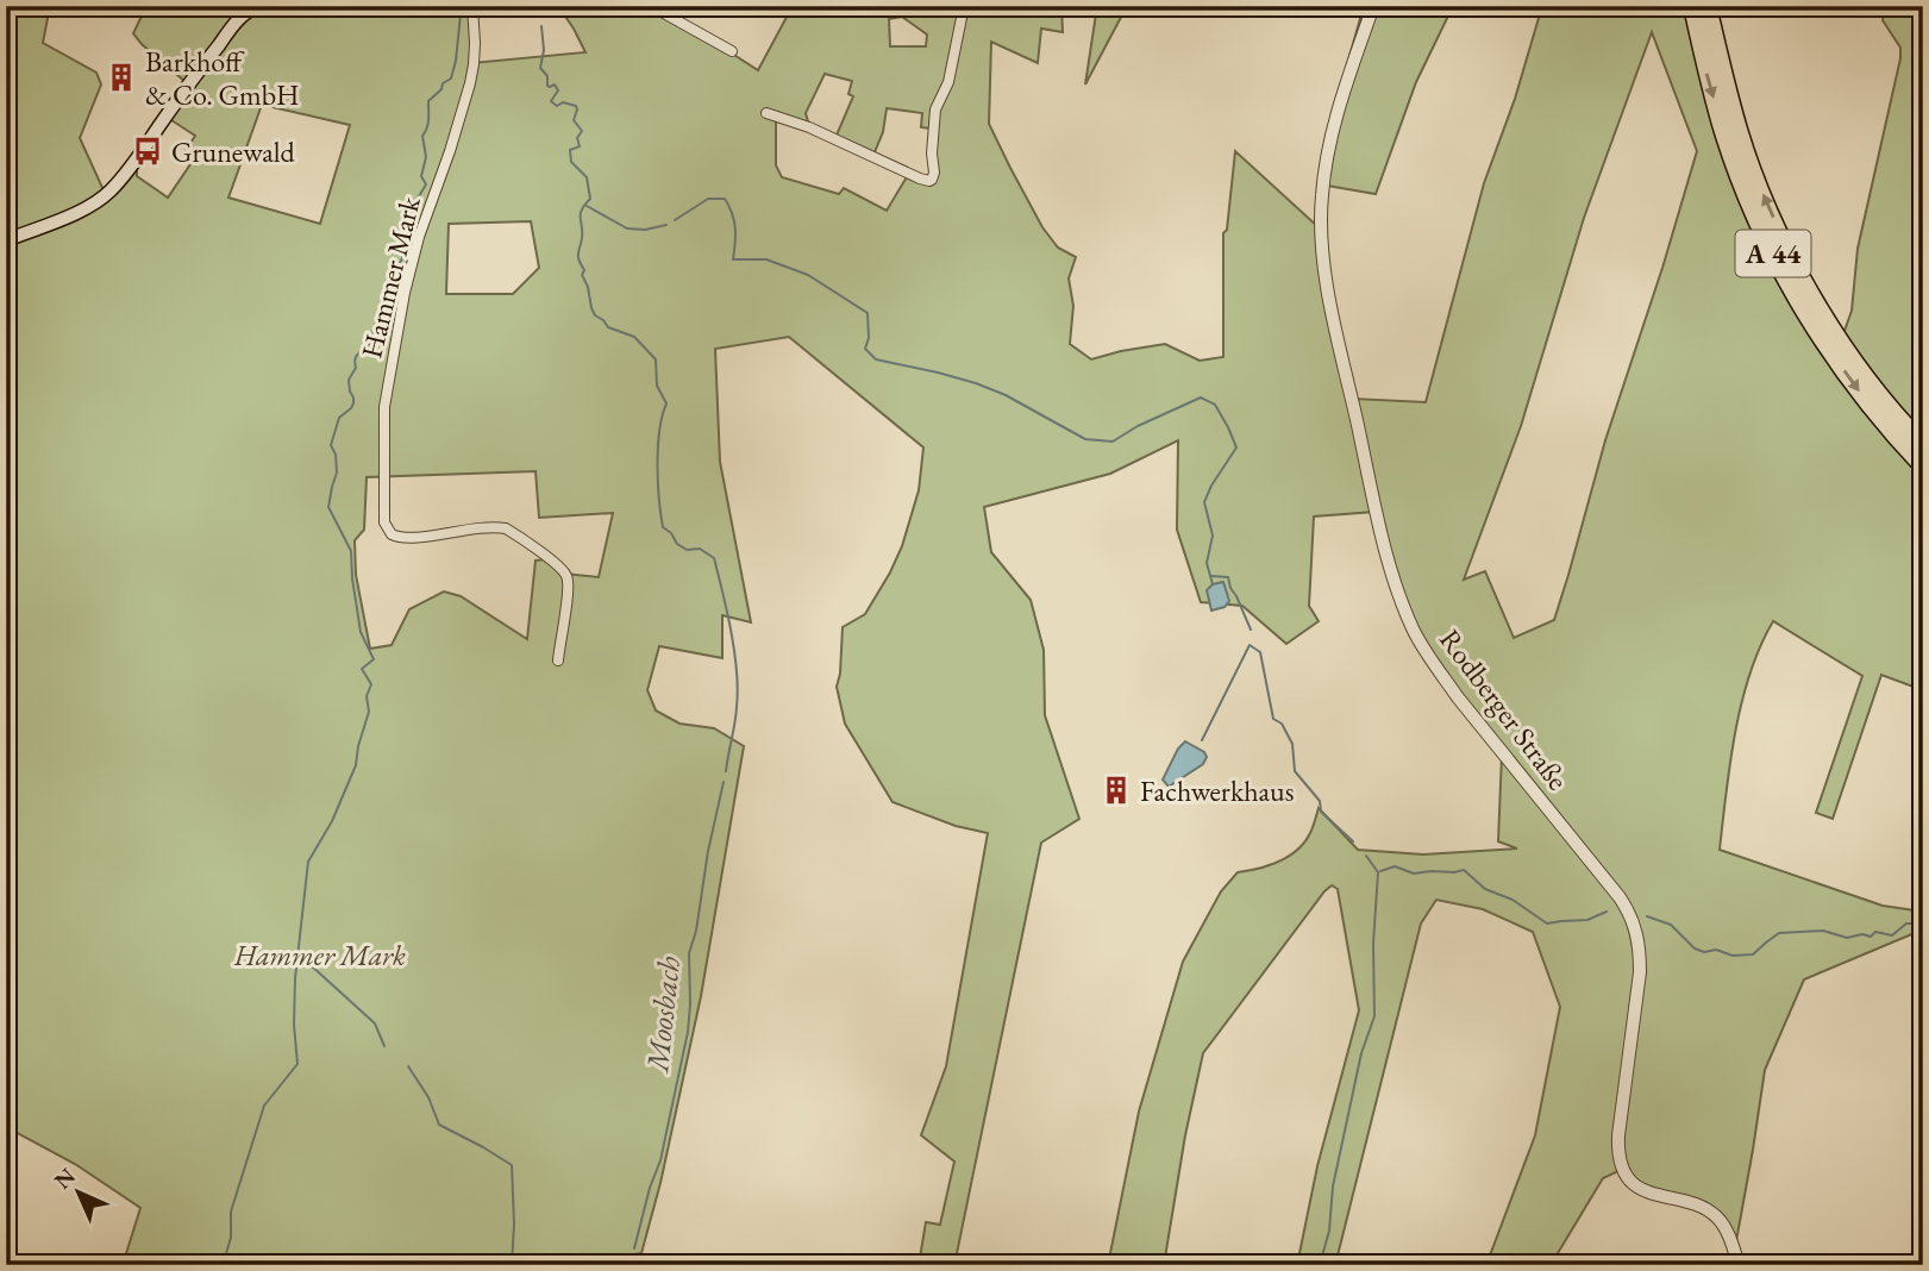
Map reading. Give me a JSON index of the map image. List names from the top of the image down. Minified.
{"streets":{"highway":["A 44"],"street":["Hammer Mark","Rodberger Straße"]},"water":["Moosbach"],"parks":["Hammer Mark"],"places":{"building":["Barkhoff & Co. GmbH","Fachwerkhaus"],"bus stop":["Grunewald"]},"north":"top left"}
